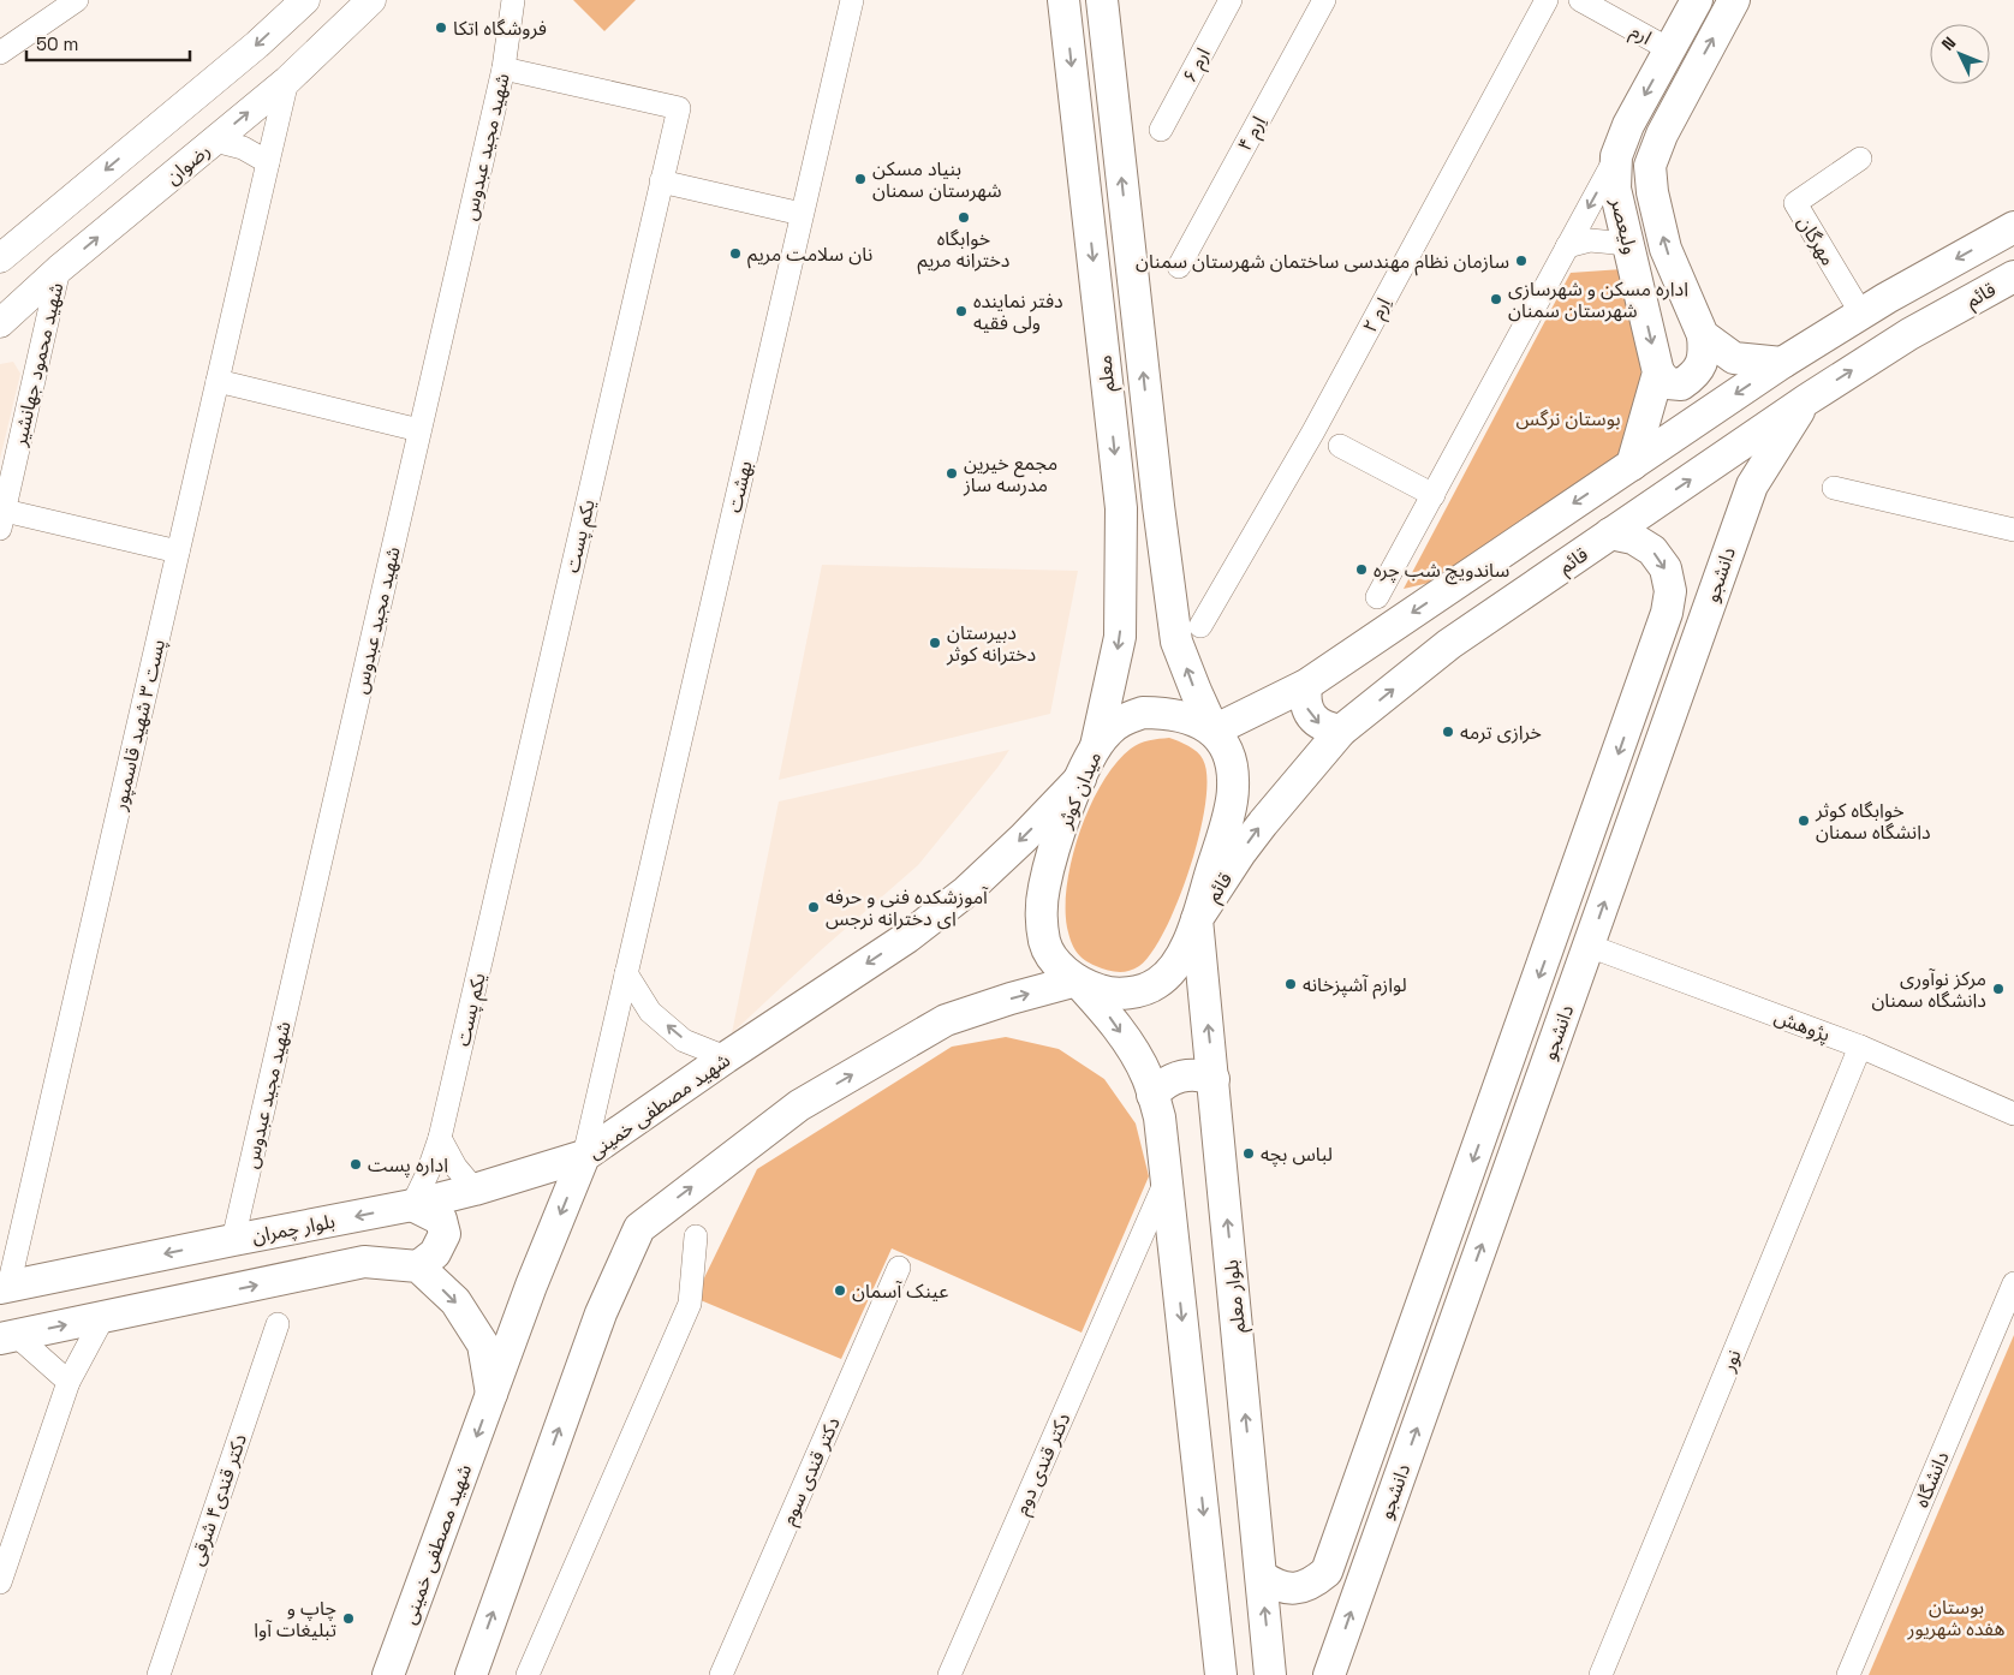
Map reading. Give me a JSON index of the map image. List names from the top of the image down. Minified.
{"streets":{"main road":["ولیعصر","قائم","معلم","دانشجو","میدان کوثر","شهید مصطفی خمینی","بلوار چمران","بلوار معلم"],"street":["ارم","ارم ۶","اِرم ۴","شهید مجید عبدوس","رضوان","مهرگان","اِرم ۲","شهید محمود جهانشیر","بهشت","یکم پست","پست ۳ شهید قاسمپور","پژوهش","نور","دکتر قندی دوم","دکتر قندی سوم","دانشگاه","دکتر قندی۴ شرقی"]},"crossings":[["ارم","ولیعصر"],["شهید مجید عبدوس","یکم پست"],["شهید مجید عبدوس","بلوار چمران"],["رضوان","شهید محمود جهانشیر"],["رضوان","پست ۳ شهید قاسمپور"],["قائم","دانشجو"],["قائم","میدان کوثر"],["قائم","بلوار معلم"],["معلم","میدان کوثر"],["بهشت","شهید مصطفی خمینی"],["بهشت","بلوار چمران"],["یکم پست","بلوار چمران"],["دانشجو","پژوهش"],["دانشجو","بلوار معلم"],["پست ۳ شهید قاسمپور","بلوار چمران"],["میدان کوثر","شهید مصطفی خمینی"],["میدان کوثر","بلوار معلم"],["پژوهش","نور"],["شهید مصطفی خمینی","بلوار چمران"]],"parks":["بوستان نرگس","بوستان هفده شهریور"],"places":["فروشگاه اتکا","بنیاد مسکن شهرستان سمنان","خوابگاه دخترانه مریم","نان سلامت مریم","سازمان نظام مهندسی ساختمان شهرستان سمنان","اداره مسکن و شهرسازی شهرستان سمنان","دفتر نماینده ولی فقیه","مجمع خیرین مدرسه ساز","ساندویچ شب چره","دبیرستان دخترانه کوثر","خرازی ترمه","خوابگاه کوثر دانشگاه سمنان","آموزشکده فنی و حرفه ای دخترانه نرجس","لوازم آشپزخانه","مرکز نوآوری دانشگاه سمنان","لباس بچه","اداره پست","عینک آسمان","چاپ و تبلیغات آوا"],"scale_bar":"50 m","north":"top left"}
